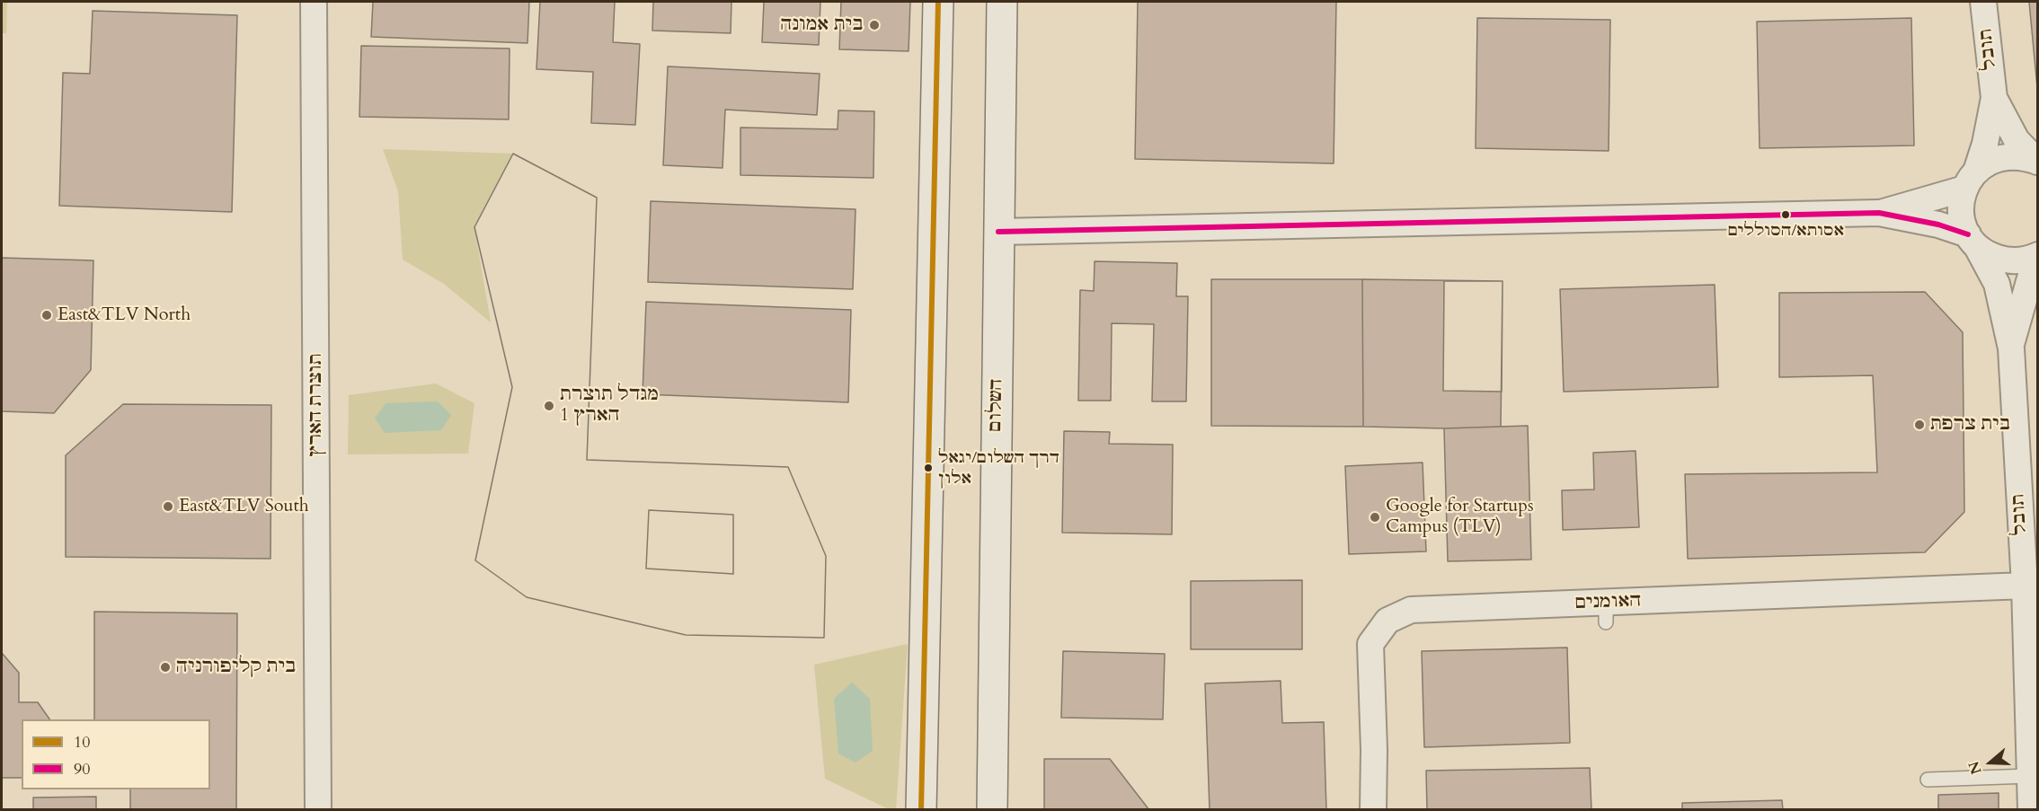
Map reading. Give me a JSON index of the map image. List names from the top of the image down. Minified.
{"streets":{"main road":["השלום"],"street":["תובל","תוצרת הארץ","האומנים"]},"crossings":[["תובל","האומנים"]],"places":["בית אמונה","אסותא/הסוללים","East&TLV North","מגדל תוצרת הארץ 1","בית צרפת","דרך השלום/יגאל אלון","East&TLV South","Google for Startups Campus (TLV)","בית קליפורניה"],"lines":["transit line 10","transit line 90"],"legend":["10","90"],"north":"left"}
